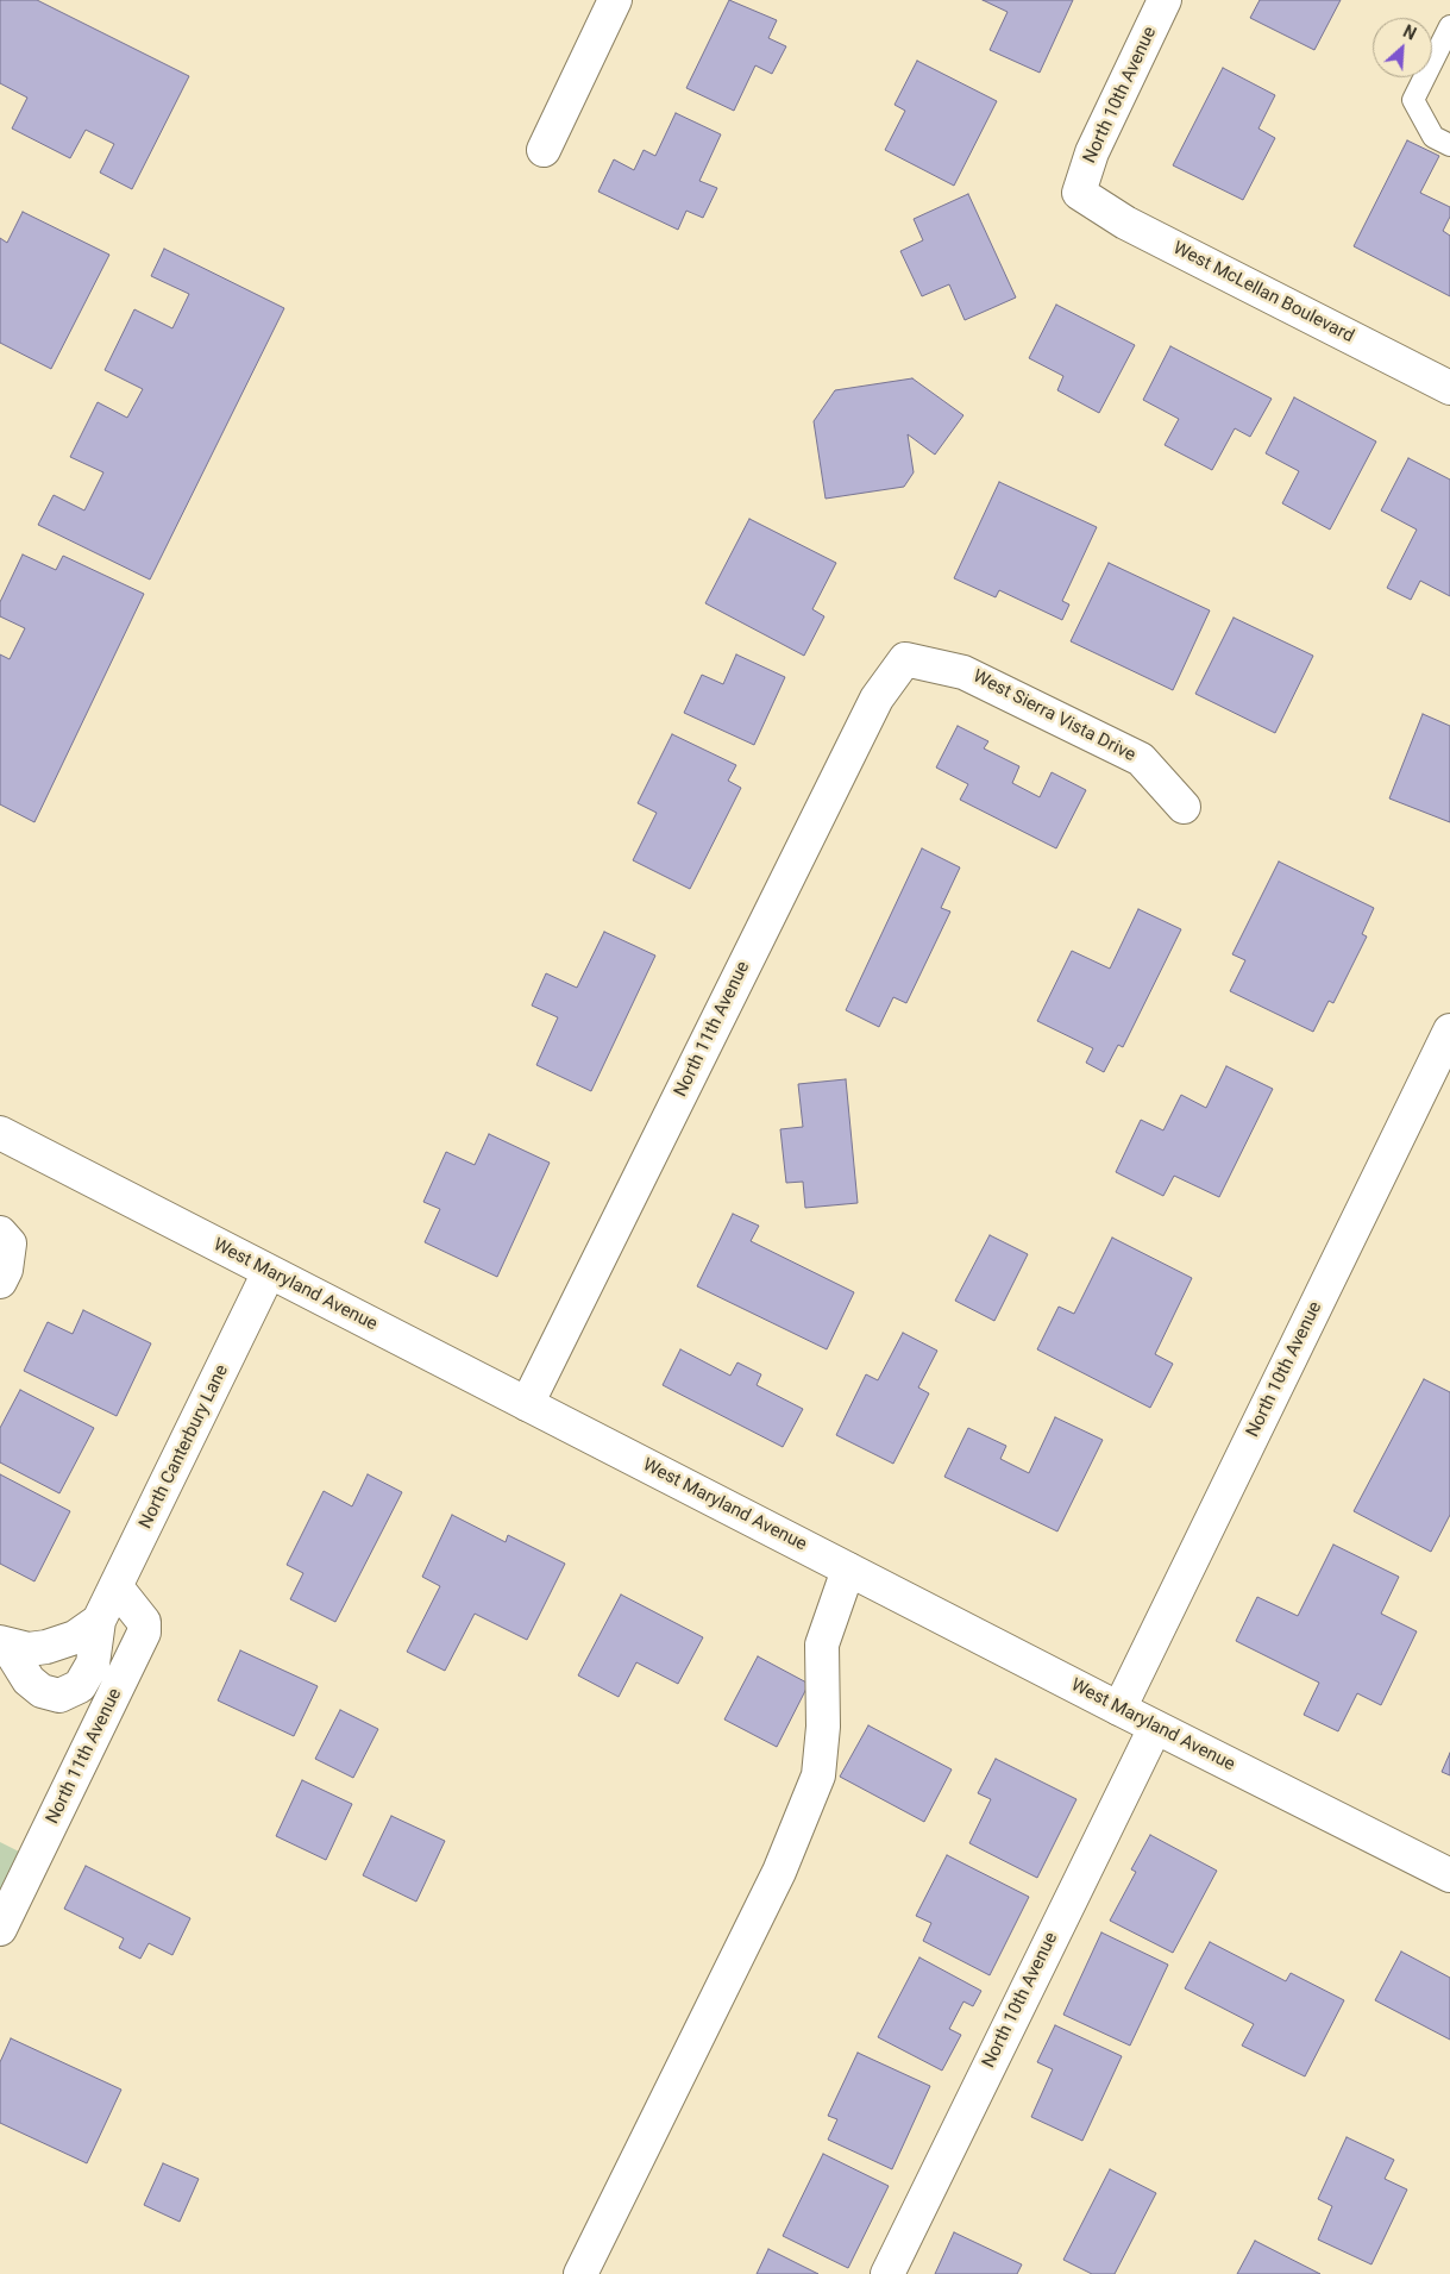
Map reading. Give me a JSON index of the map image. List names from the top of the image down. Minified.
{"streets":{"street":["North 10th Avenue","West McLellan Boulevard","West Sierra Vista Drive","North 11th Avenue","West Maryland Avenue","North Canterbury Lane"]},"crossings":[["North 10th Avenue","West McLellan Boulevard"],["North 10th Avenue","West Maryland Avenue"],["West Sierra Vista Drive","North 11th Avenue"],["North 11th Avenue","West Maryland Avenue"],["North 11th Avenue","North Canterbury Lane"],["West Maryland Avenue","North Canterbury Lane"]],"north":"top right"}
